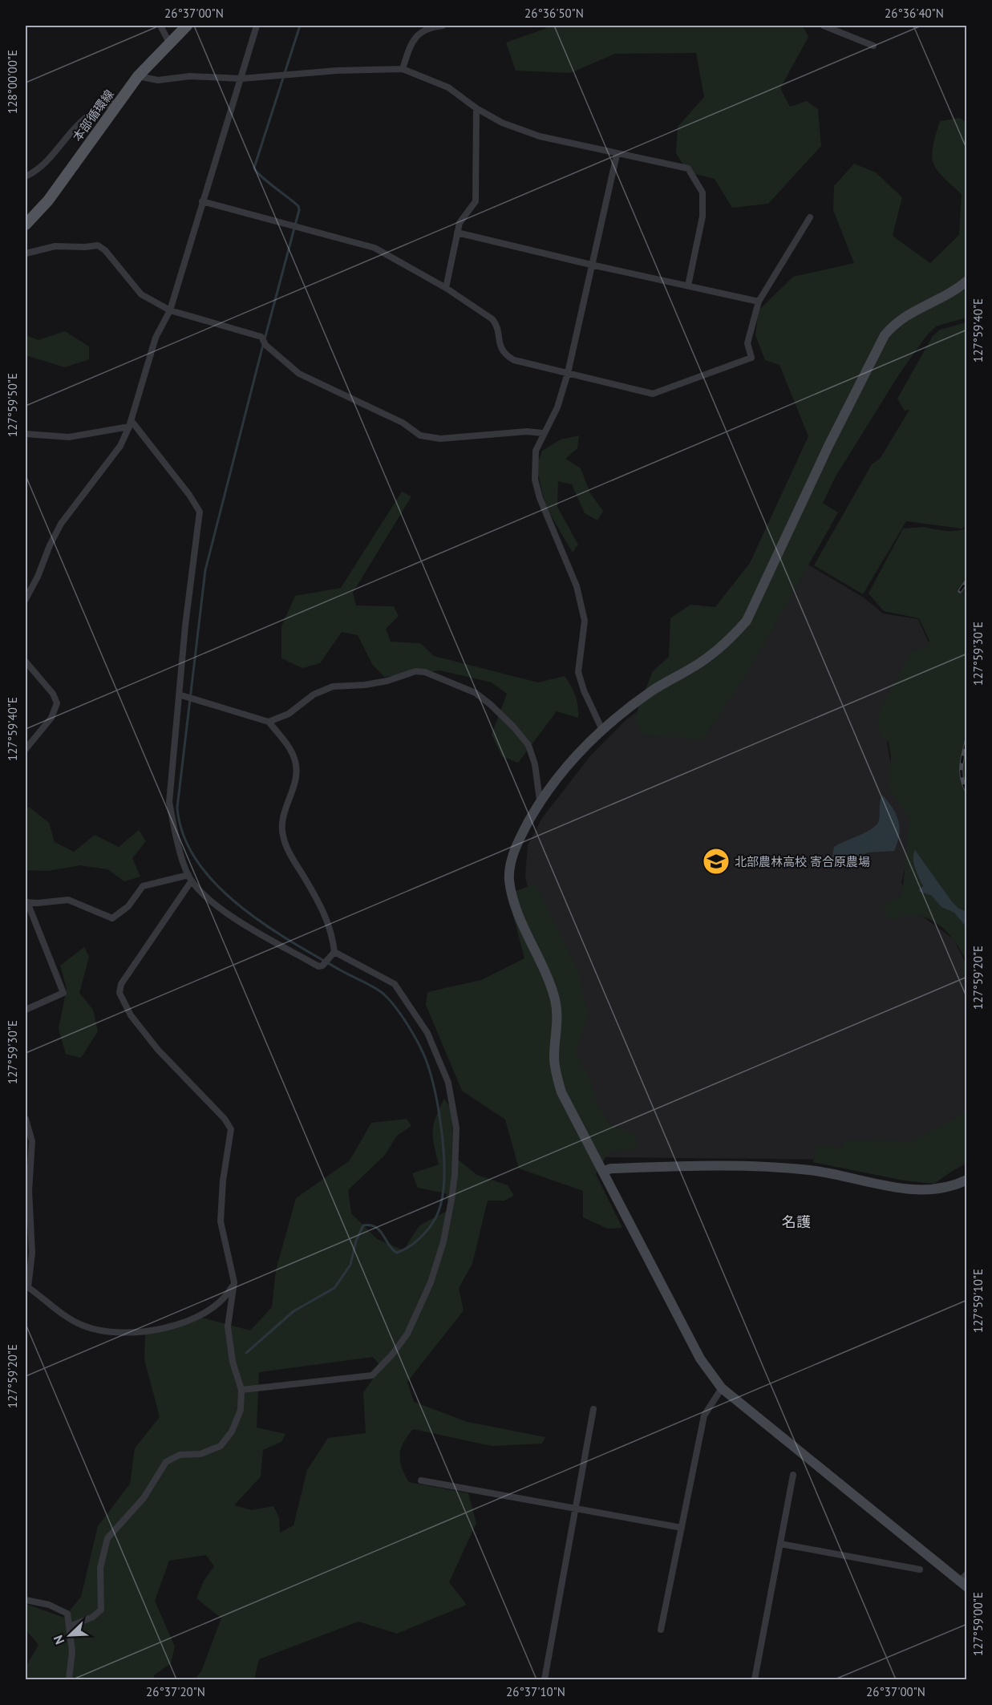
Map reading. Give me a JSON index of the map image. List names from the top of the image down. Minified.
{"streets":{"main road":["本部循環線"]},"districts":["名護"],"places":{"school or university":["北部農林高校 寄合原農場"]},"north":"bottom left","coordinates":["26°37'00\"N","26°36'50\"N","26°36'40\"N","128°00'00\"E","127°59'40\"E","127°59'50\"E","127°59'30\"E","127°59'20\"E","127°59'10\"E","127°59'00\"E","26°37'20\"N","26°37'10\"N"]}
